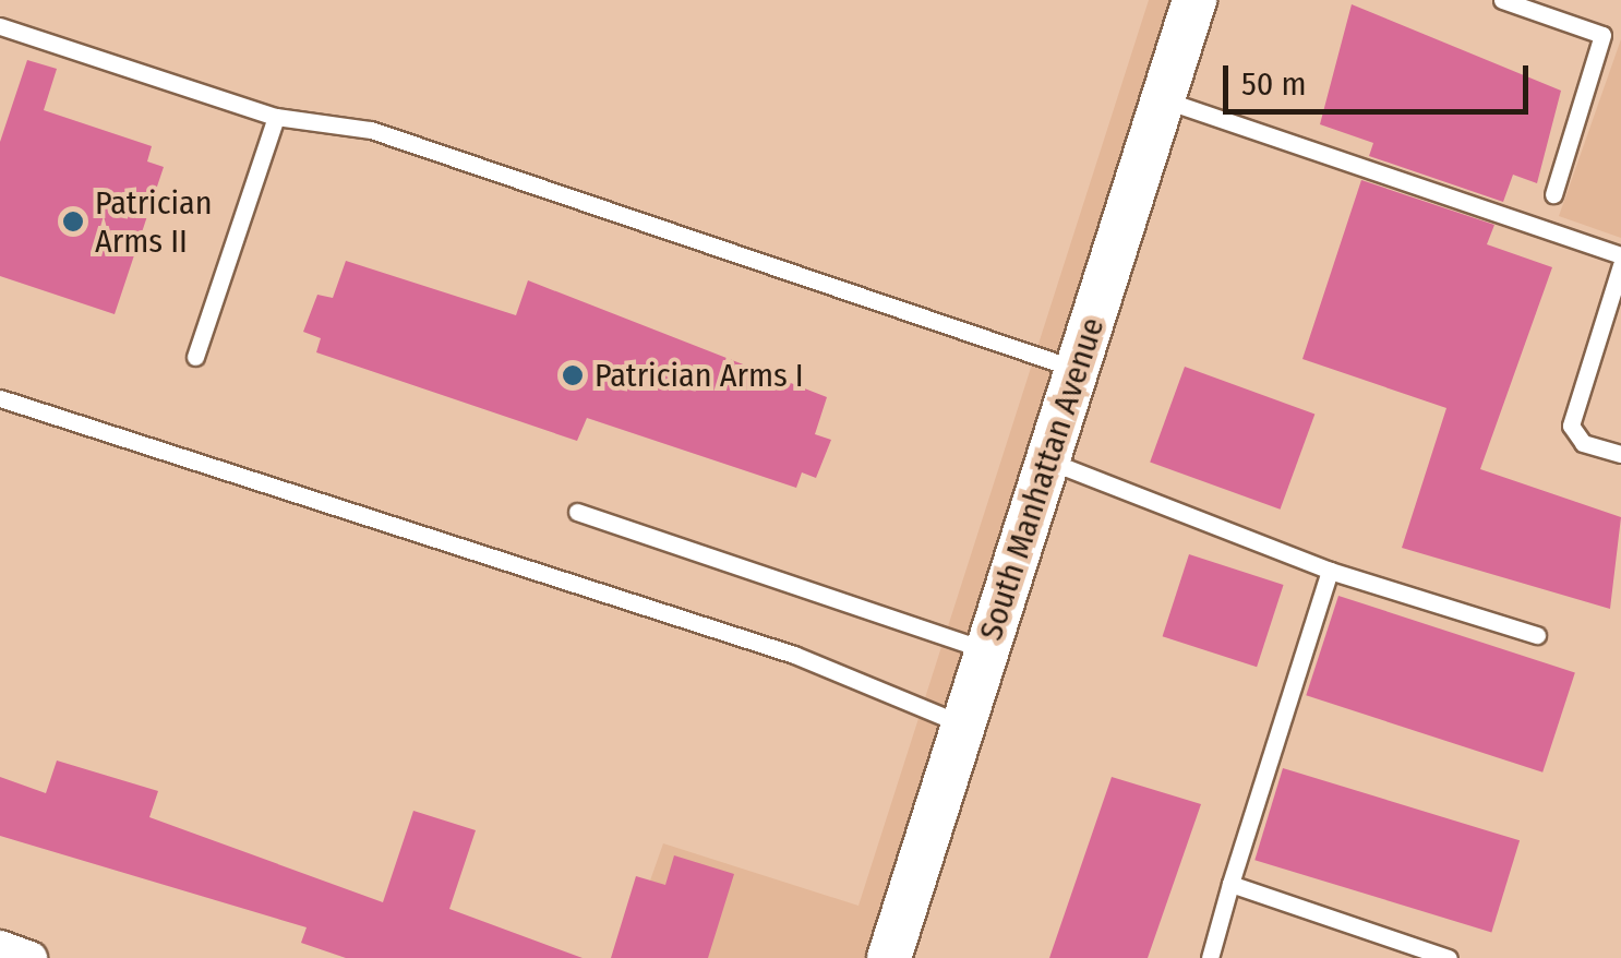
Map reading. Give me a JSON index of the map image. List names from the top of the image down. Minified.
{"streets":{"main road":["South Manhattan Avenue"]},"places":["Patrician Arms II","Patrician Arms I"],"scale_bar":"50 m"}
